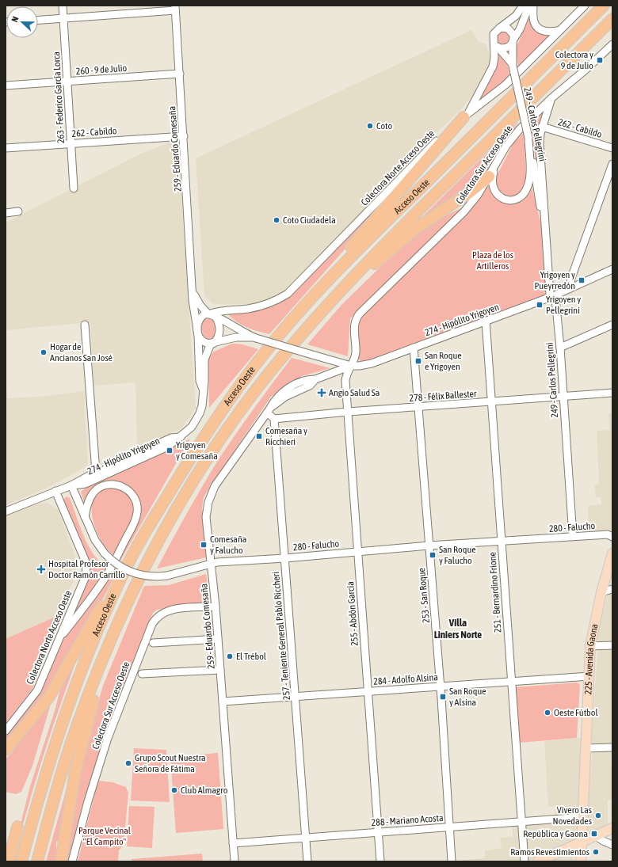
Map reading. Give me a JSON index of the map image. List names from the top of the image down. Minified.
{"streets":{"highway":["Acceso Oeste"],"main road":["225 - Avenida Gaona"],"street":["260 - 9 de Julio","263 - Federico García Lorca","249 - Carlos Pellegrini","262 - Cabildo","259 - Eduardo Comesaña","Colectora Sur Acceso Oeste","Colectora Norte Acceso Oeste","274 - Hipólito Yrigoyen","278 - Félix Ballester","280 - Falucho","251 - Bernardino Frione","253 - San Roque","255 - Abdón García","257 - Teniente General Pablo Riccheri","284 - Adolfo Alsina","288 - Mariano Acosta"]},"crossings":[["260 - 9 de Julio","263 - Federico García Lorca"],["260 - 9 de Julio","259 - Eduardo Comesaña"],["263 - Federico García Lorca","262 - Cabildo"],["249 - Carlos Pellegrini","262 - Cabildo"],["249 - Carlos Pellegrini","Colectora Sur Acceso Oeste"],["249 - Carlos Pellegrini","274 - Hipólito Yrigoyen"],["249 - Carlos Pellegrini","278 - Félix Ballester"],["249 - Carlos Pellegrini","280 - Falucho"],["262 - Cabildo","259 - Eduardo Comesaña"],["259 - Eduardo Comesaña","Colectora Sur Acceso Oeste"],["259 - Eduardo Comesaña","Colectora Norte Acceso Oeste"],["259 - Eduardo Comesaña","274 - Hipólito Yrigoyen"],["259 - Eduardo Comesaña","280 - Falucho"],["259 - Eduardo Comesaña","284 - Adolfo Alsina"],["259 - Eduardo Comesaña","288 - Mariano Acosta"],["Colectora Sur Acceso Oeste","274 - Hipólito Yrigoyen"],["Colectora Sur Acceso Oeste","255 - Abdón García"],["Colectora Norte Acceso Oeste","274 - Hipólito Yrigoyen"],["274 - Hipólito Yrigoyen","280 - Falucho"],["274 - Hipólito Yrigoyen","251 - Bernardino Frione"],["274 - Hipólito Yrigoyen","253 - San Roque"],["274 - Hipólito Yrigoyen","255 - Abdón García"],["278 - Félix Ballester","251 - Bernardino Frione"],["278 - Félix Ballester","253 - San Roque"],["278 - Félix Ballester","255 - Abdón García"],["278 - Félix Ballester","257 - Teniente General Pablo Riccheri"],["280 - Falucho","251 - Bernardino Frione"],["280 - Falucho","253 - San Roque"],["280 - Falucho","255 - Abdón García"],["280 - Falucho","257 - Teniente General Pablo Riccheri"],["251 - Bernardino Frione","284 - Adolfo Alsina"],["251 - Bernardino Frione","288 - Mariano Acosta"],["253 - San Roque","284 - Adolfo Alsina"],["253 - San Roque","288 - Mariano Acosta"],["255 - Abdón García","284 - Adolfo Alsina"],["255 - Abdón García","288 - Mariano Acosta"],["257 - Teniente General Pablo Riccheri","284 - Adolfo Alsina"],["257 - Teniente General Pablo Riccheri","288 - Mariano Acosta"],["225 - Avenida Gaona","284 - Adolfo Alsina"],["225 - Avenida Gaona","288 - Mariano Acosta"]],"districts":["Villa Liniers Norte"],"parks":["Plaza de los Artilleros","Parque Vecinal \"El Campito\""],"places":{"transit":["Colectora y 9 de Julio","Yrigoyen y Pueyrredón","Yrigoyen y Pellegrini","San Roque e Yrigoyen","Comesaña y Ricchieri","Yrigoyen y Comesaña","Comesaña y Falucho","San Roque y Falucho","San Roque y Alsina","República y Gaona"],"other":["Coto","Coto Ciudadela","Hogar de Ancianos San José","El Trébol","Oeste Fútbol","Grupo Scout Nuestra Señora de Fátima","Club Almagro","Vivero Las Novedades","Ramos Revestimientos"],"health":["Angio Salud Sa","Hospital Profesor Doctor Ramón Carrillo"]},"north":"left"}
